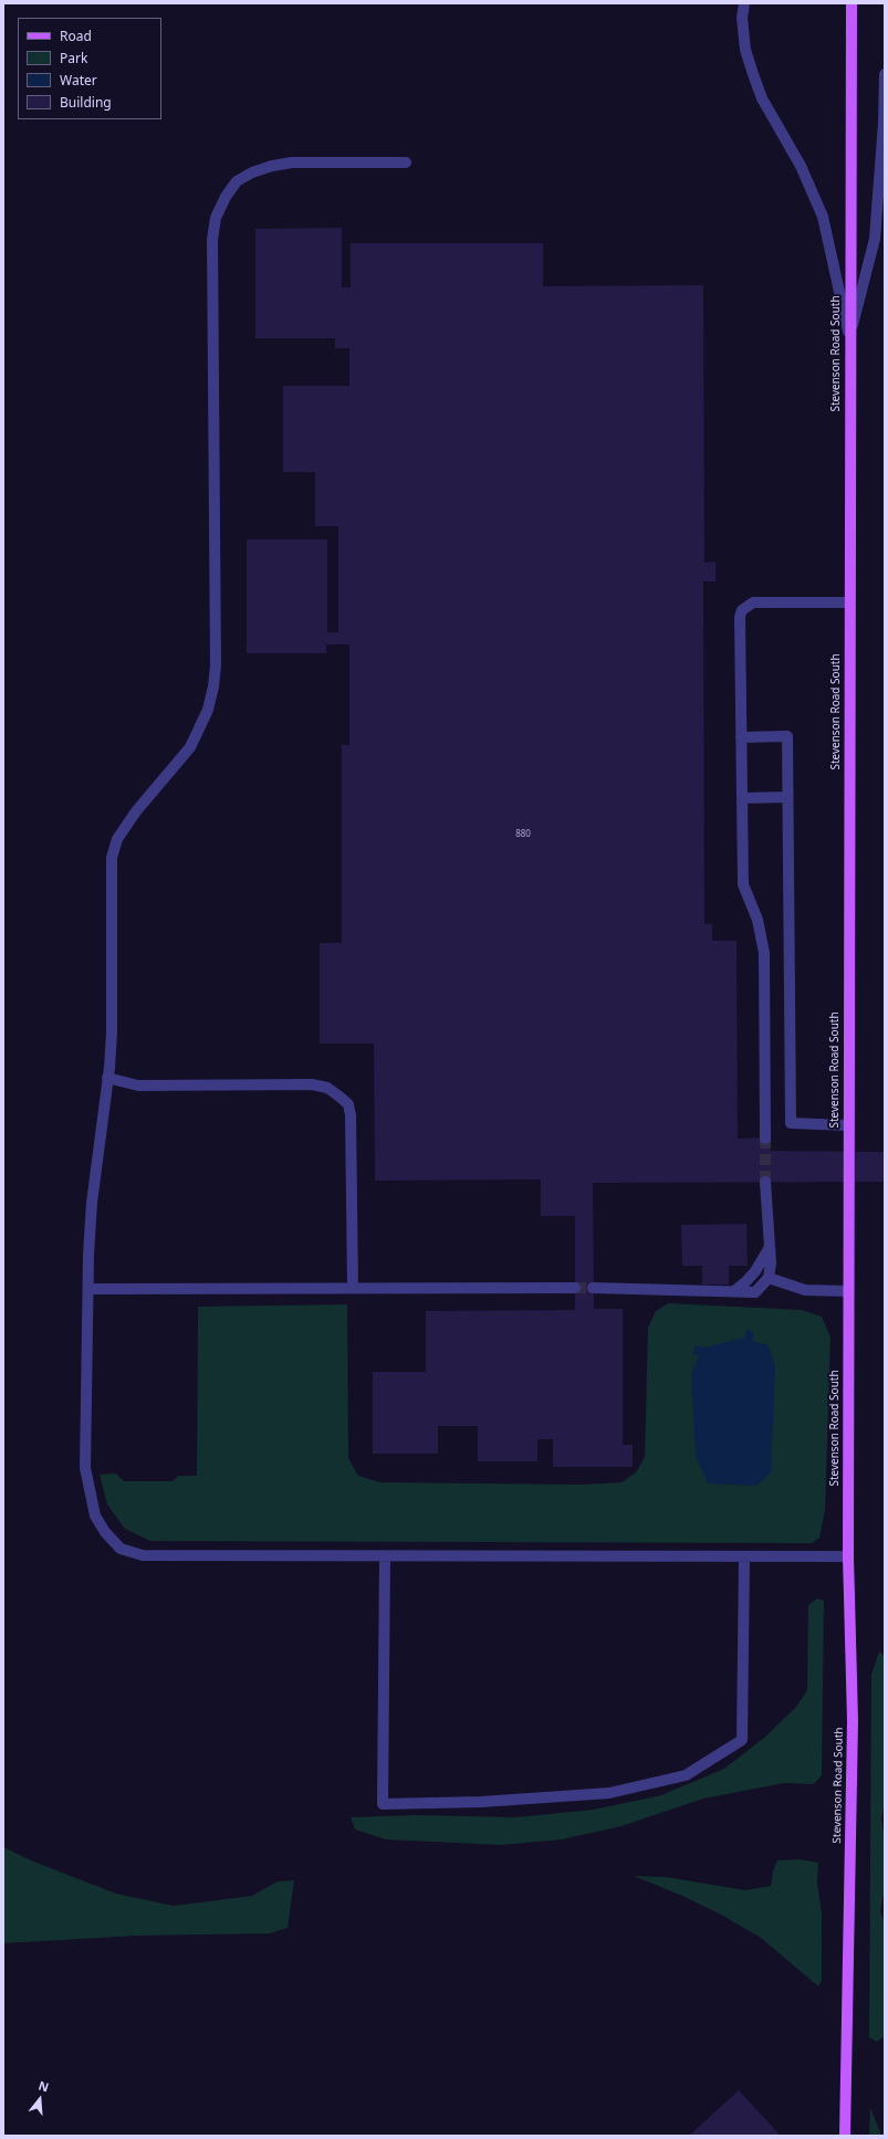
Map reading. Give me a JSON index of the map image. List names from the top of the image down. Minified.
{"streets":{"main road":["Stevenson Road South"]},"house_numbers":["880"],"legend":["Road","Park","Water","Building"],"north":"top"}
